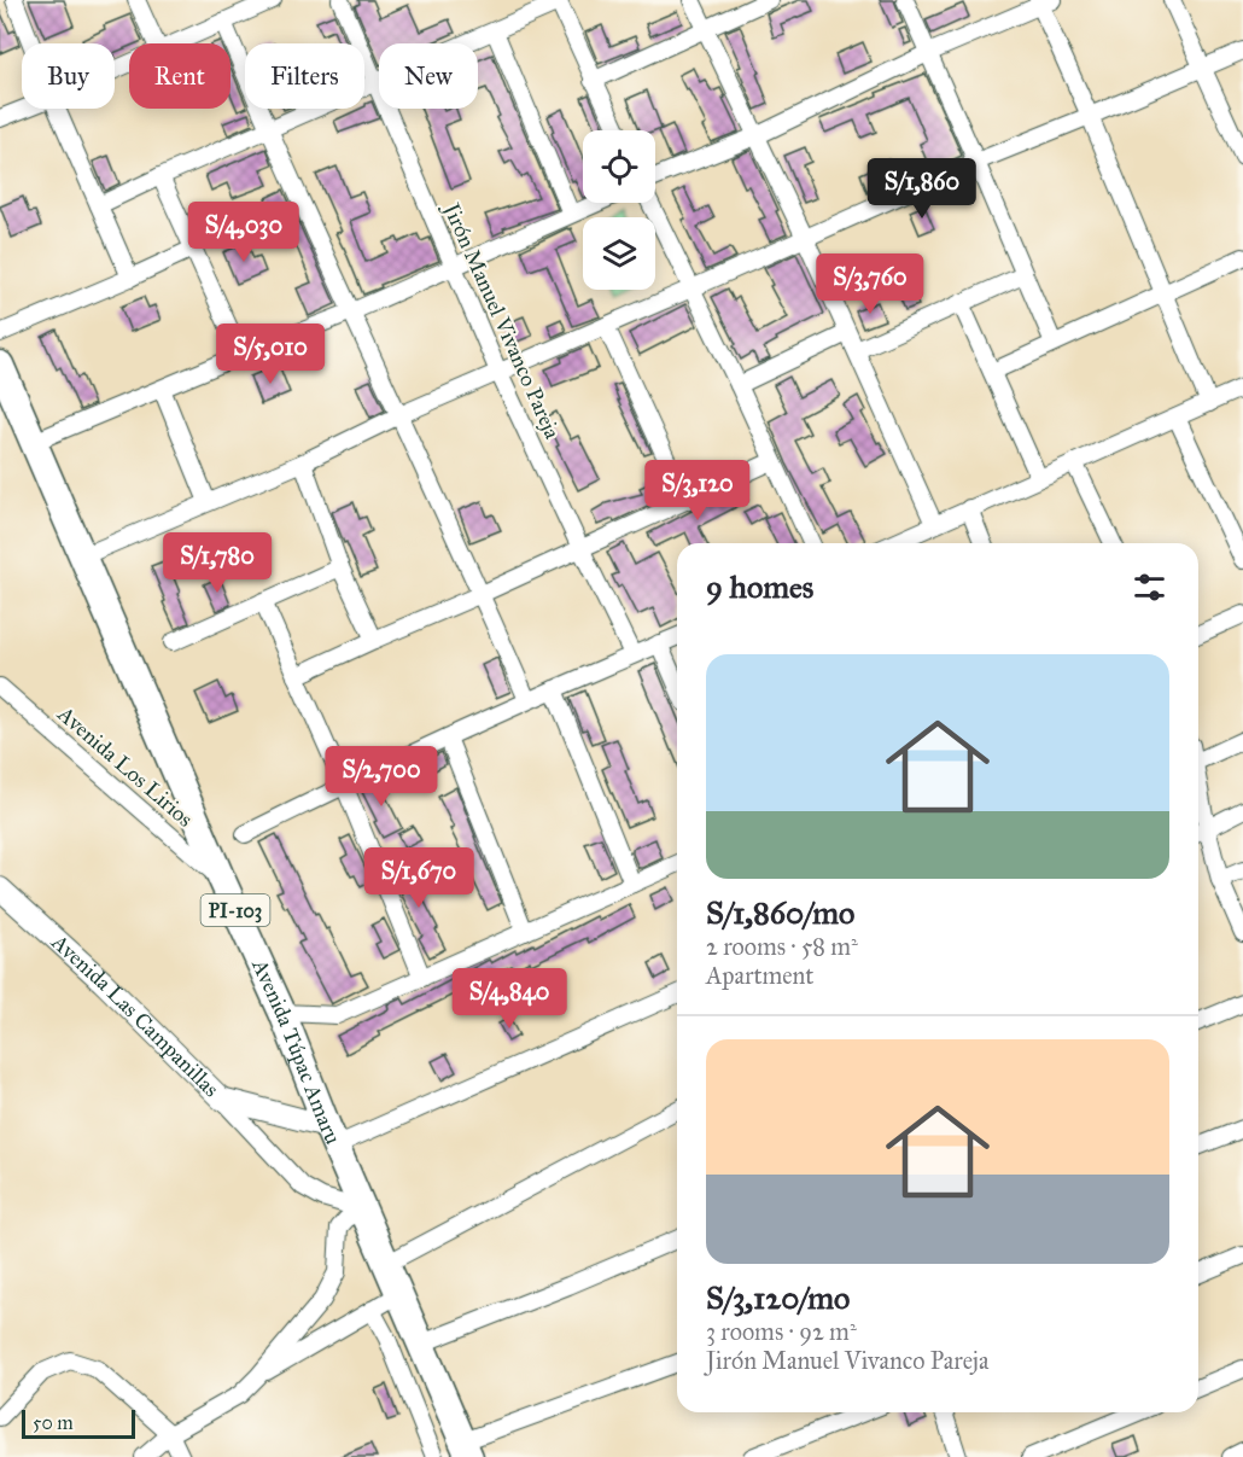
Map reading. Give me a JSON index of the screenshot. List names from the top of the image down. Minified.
{"streets":{"main road":["PI-103","Avenida Túpac Amaru"],"street":["Jirón Manuel Vivanco Pareja","Avenida Los Lirios","Avenida Las Campanillas"]},"crossings":[["Avenida Los Lirios","Avenida Túpac Amaru"],["Avenida Las Campanillas","Avenida Túpac Amaru"]],"scale_bar":"50 m","page":{"chip":["Buy","Rent","Filters","New"],"price":["S/1,860","S/4,030","S/3,760","S/5,010","S/3,120","S/1,780","S/2,700","S/1,670","S/4,840"],"heading":"9 homes","list":[{"name":"S/1,860/mo","note":"2 rooms · 58 m² · Apartment"},{"name":"S/3,120/mo","note":"3 rooms · 92 m² · Jirón Manuel Vivanco Pareja"}],"scale":"50 m"}}
